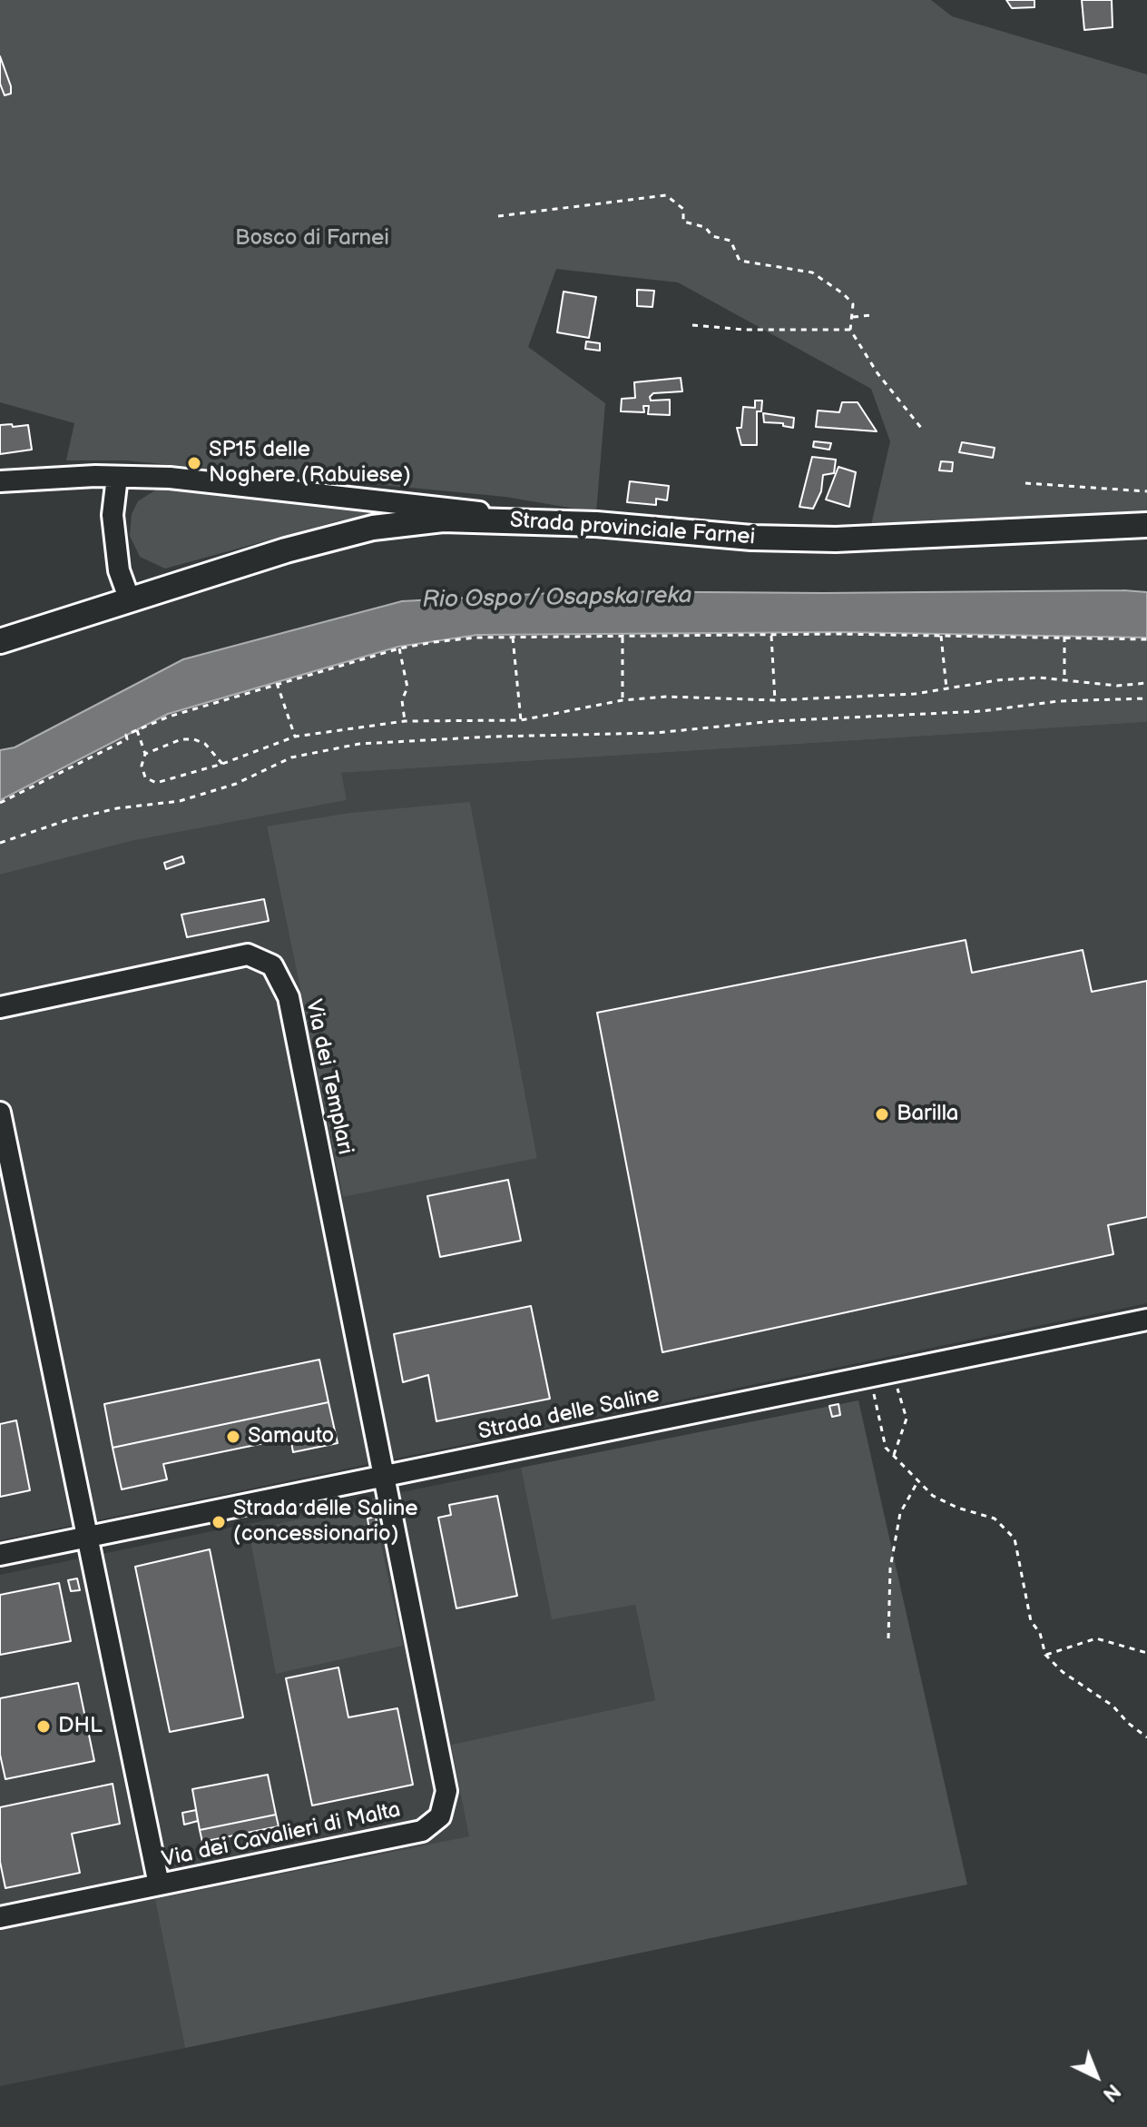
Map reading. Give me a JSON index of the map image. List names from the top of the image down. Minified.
{"streets":{"main road":["Strada provinciale Farnei"],"street":["Via dei Templari","Strada delle Saline","Via dei Cavalieri di Malta"]},"crossings":[["Via dei Templari","Strada delle Saline"],["Via dei Templari","Via dei Cavalieri di Malta"],["Strada delle Saline","Via dei Cavalieri di Malta"]],"water":["Rio Ospo / Osapska reka"],"parks":["Bosco di Farnei"],"places":["SP15 delle Noghere (Rabuiese)","Barilla","Samauto","Strada delle Saline (concessionario)","DHL"],"north":"bottom right"}
